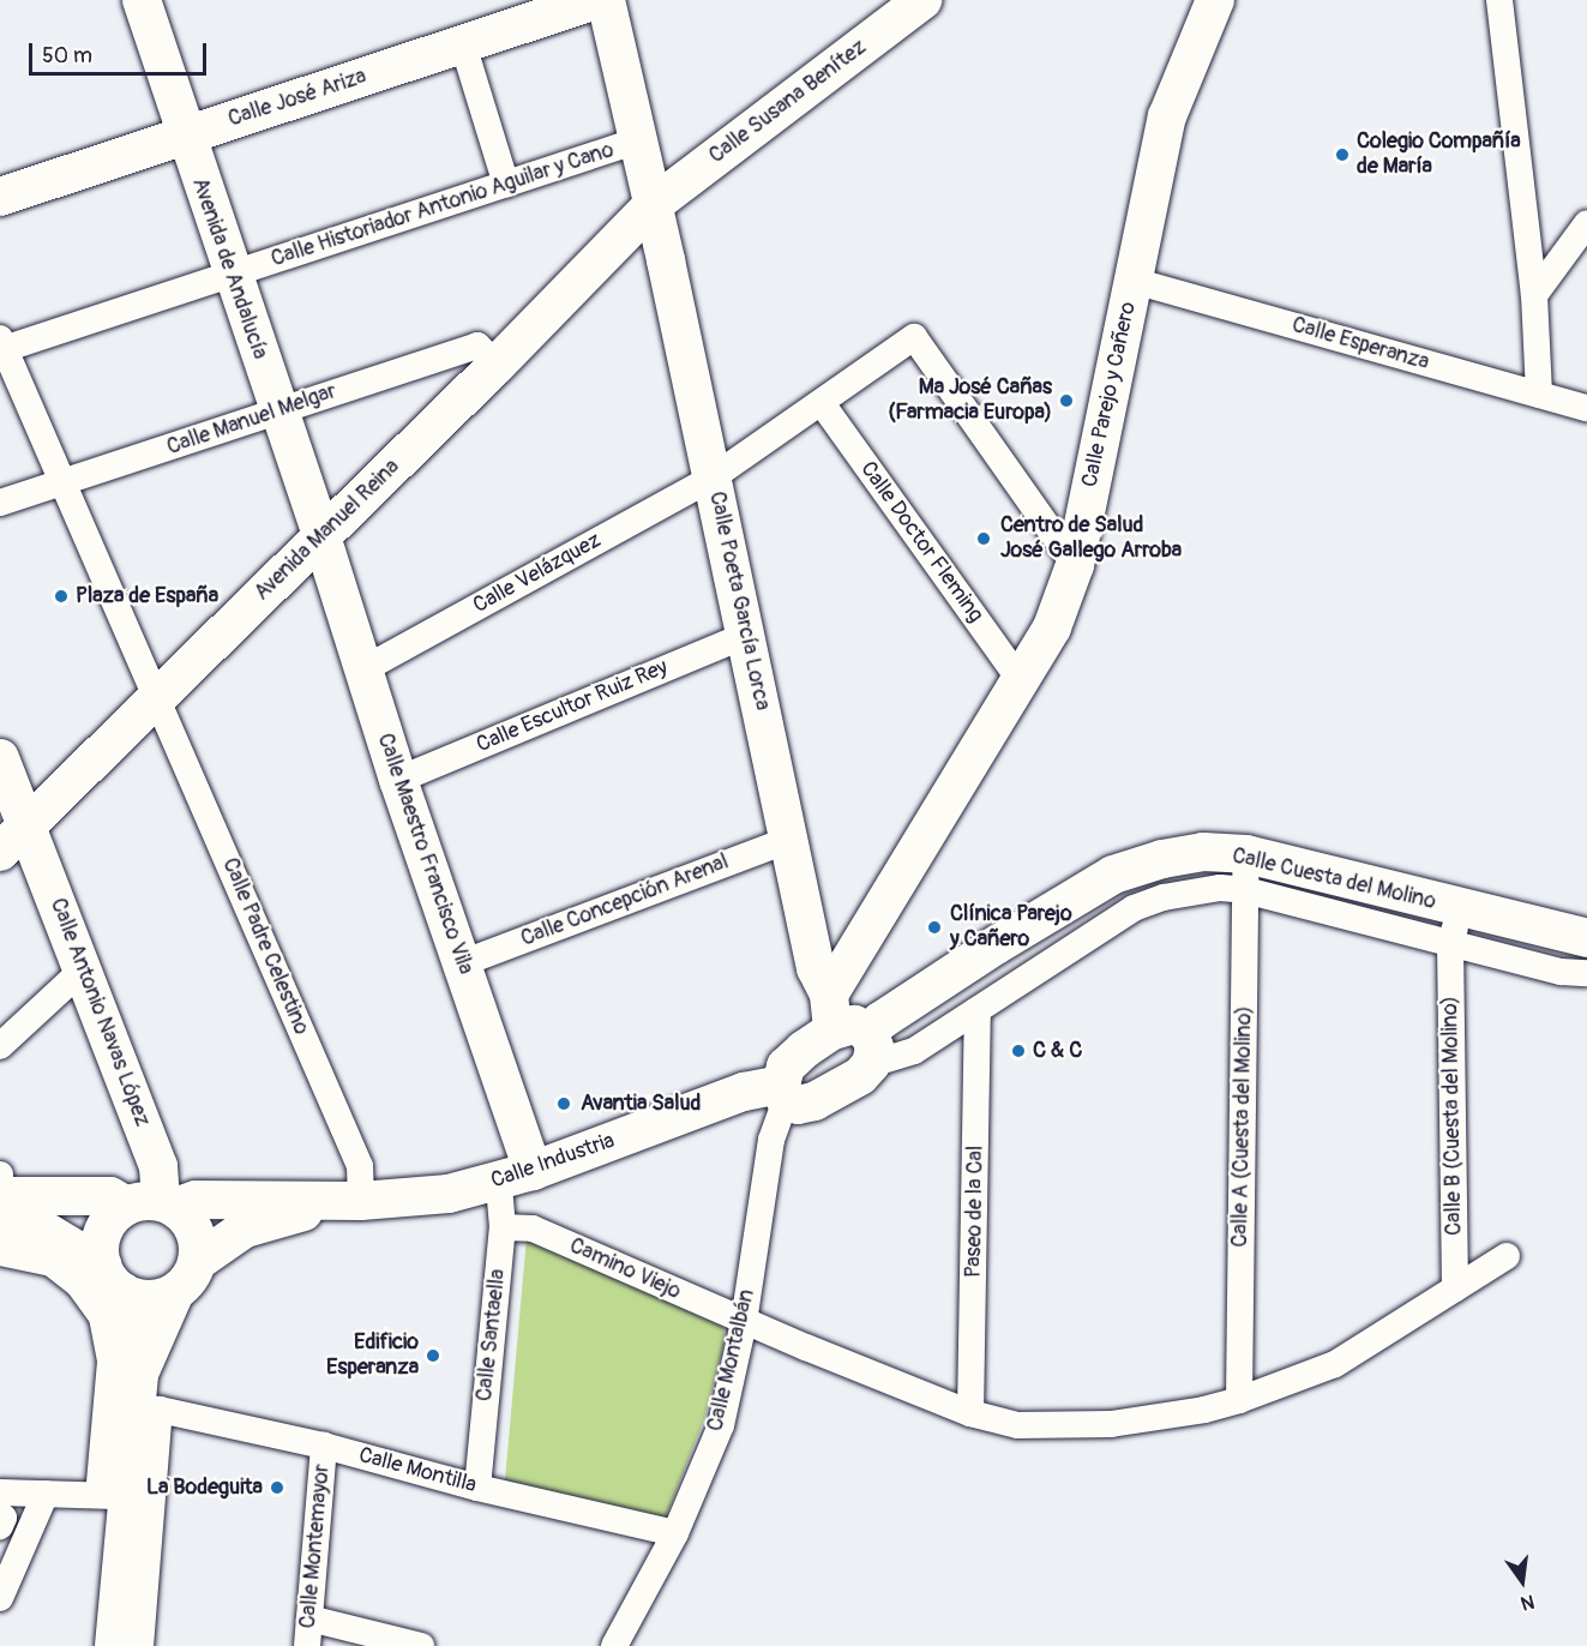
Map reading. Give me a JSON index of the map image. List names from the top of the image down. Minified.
{"streets":{"street":["Calle José Ariza","Calle Susana Benítez","Calle Historiador Antonio Aguilar y Cano","Avenida de Andalucía","Calle Esperanza","Calle Parejo y Cañero","Calle Manuel Melgar","Avenida Manuel Reina","Calle Doctor Fleming","Calle Velázquez","Calle Poeta García Lorca","Calle Escultor Ruiz Rey","Calle Maestro Francisco Vila","Calle Cuesta del Molino","Calle Concepción Arenal","Calle Padre Celestino","Calle Antonio Navas López","Calle B (Cuesta del Molino)","Calle A (Cuesta del Molino)","Calle Industria","Paseo de la Cal","Camino Viejo","Calle Santaella","Calle Montalbán","Calle Montilla","Calle Montemayor"]},"crossings":[["Calle José Ariza","Avenida de Andalucía"],["Calle Susana Benítez","Avenida Manuel Reina"],["Calle Susana Benítez","Calle Poeta García Lorca"],["Calle Historiador Antonio Aguilar y Cano","Avenida de Andalucía"],["Calle Historiador Antonio Aguilar y Cano","Calle Poeta García Lorca"],["Avenida de Andalucía","Calle Manuel Melgar"],["Avenida de Andalucía","Avenida Manuel Reina"],["Avenida de Andalucía","Calle Maestro Francisco Vila"],["Calle Esperanza","Calle Parejo y Cañero"],["Calle Parejo y Cañero","Calle Doctor Fleming"],["Calle Parejo y Cañero","Calle Velázquez"],["Calle Parejo y Cañero","Calle Poeta García Lorca"],["Calle Parejo y Cañero","Calle Cuesta del Molino"],["Calle Parejo y Cañero","Calle Industria"],["Calle Manuel Melgar","Avenida Manuel Reina"],["Avenida Manuel Reina","Calle Poeta García Lorca"],["Avenida Manuel Reina","Calle Maestro Francisco Vila"],["Avenida Manuel Reina","Calle Padre Celestino"],["Avenida Manuel Reina","Calle Antonio Navas López"],["Calle Doctor Fleming","Calle Velázquez"],["Calle Velázquez","Calle Poeta García Lorca"],["Calle Velázquez","Calle Maestro Francisco Vila"],["Calle Poeta García Lorca","Calle Escultor Ruiz Rey"],["Calle Poeta García Lorca","Calle Cuesta del Molino"],["Calle Poeta García Lorca","Calle Concepción Arenal"],["Calle Poeta García Lorca","Calle Industria"],["Calle Escultor Ruiz Rey","Calle Maestro Francisco Vila"],["Calle Maestro Francisco Vila","Calle Concepción Arenal"],["Calle Maestro Francisco Vila","Calle Industria"],["Calle Maestro Francisco Vila","Calle Santaella"],["Calle Cuesta del Molino","Calle B (Cuesta del Molino)"],["Calle Cuesta del Molino","Calle A (Cuesta del Molino)"],["Calle Cuesta del Molino","Calle Industria"],["Calle Cuesta del Molino","Paseo de la Cal"],["Calle Padre Celestino","Calle Industria"],["Calle Antonio Navas López","Calle Industria"],["Calle B (Cuesta del Molino)","Camino Viejo"],["Calle A (Cuesta del Molino)","Camino Viejo"],["Calle Industria","Calle Santaella"],["Calle Industria","Calle Montalbán"],["Paseo de la Cal","Camino Viejo"],["Camino Viejo","Calle Santaella"],["Camino Viejo","Calle Montalbán"],["Calle Santaella","Calle Montilla"],["Calle Montalbán","Calle Montilla"],["Calle Montilla","Calle Montemayor"]],"places":["Colegio Compañía de María","Mª José Cañas (Farmacia Europa)","Centro de Salud José Gallego Arroba","Plaza de España","Clínica Parejo y Cañero","C & C","Avantia Salud","Edificio Esperanza","La Bodeguita"],"scale_bar":"50 m","north":"bottom"}
